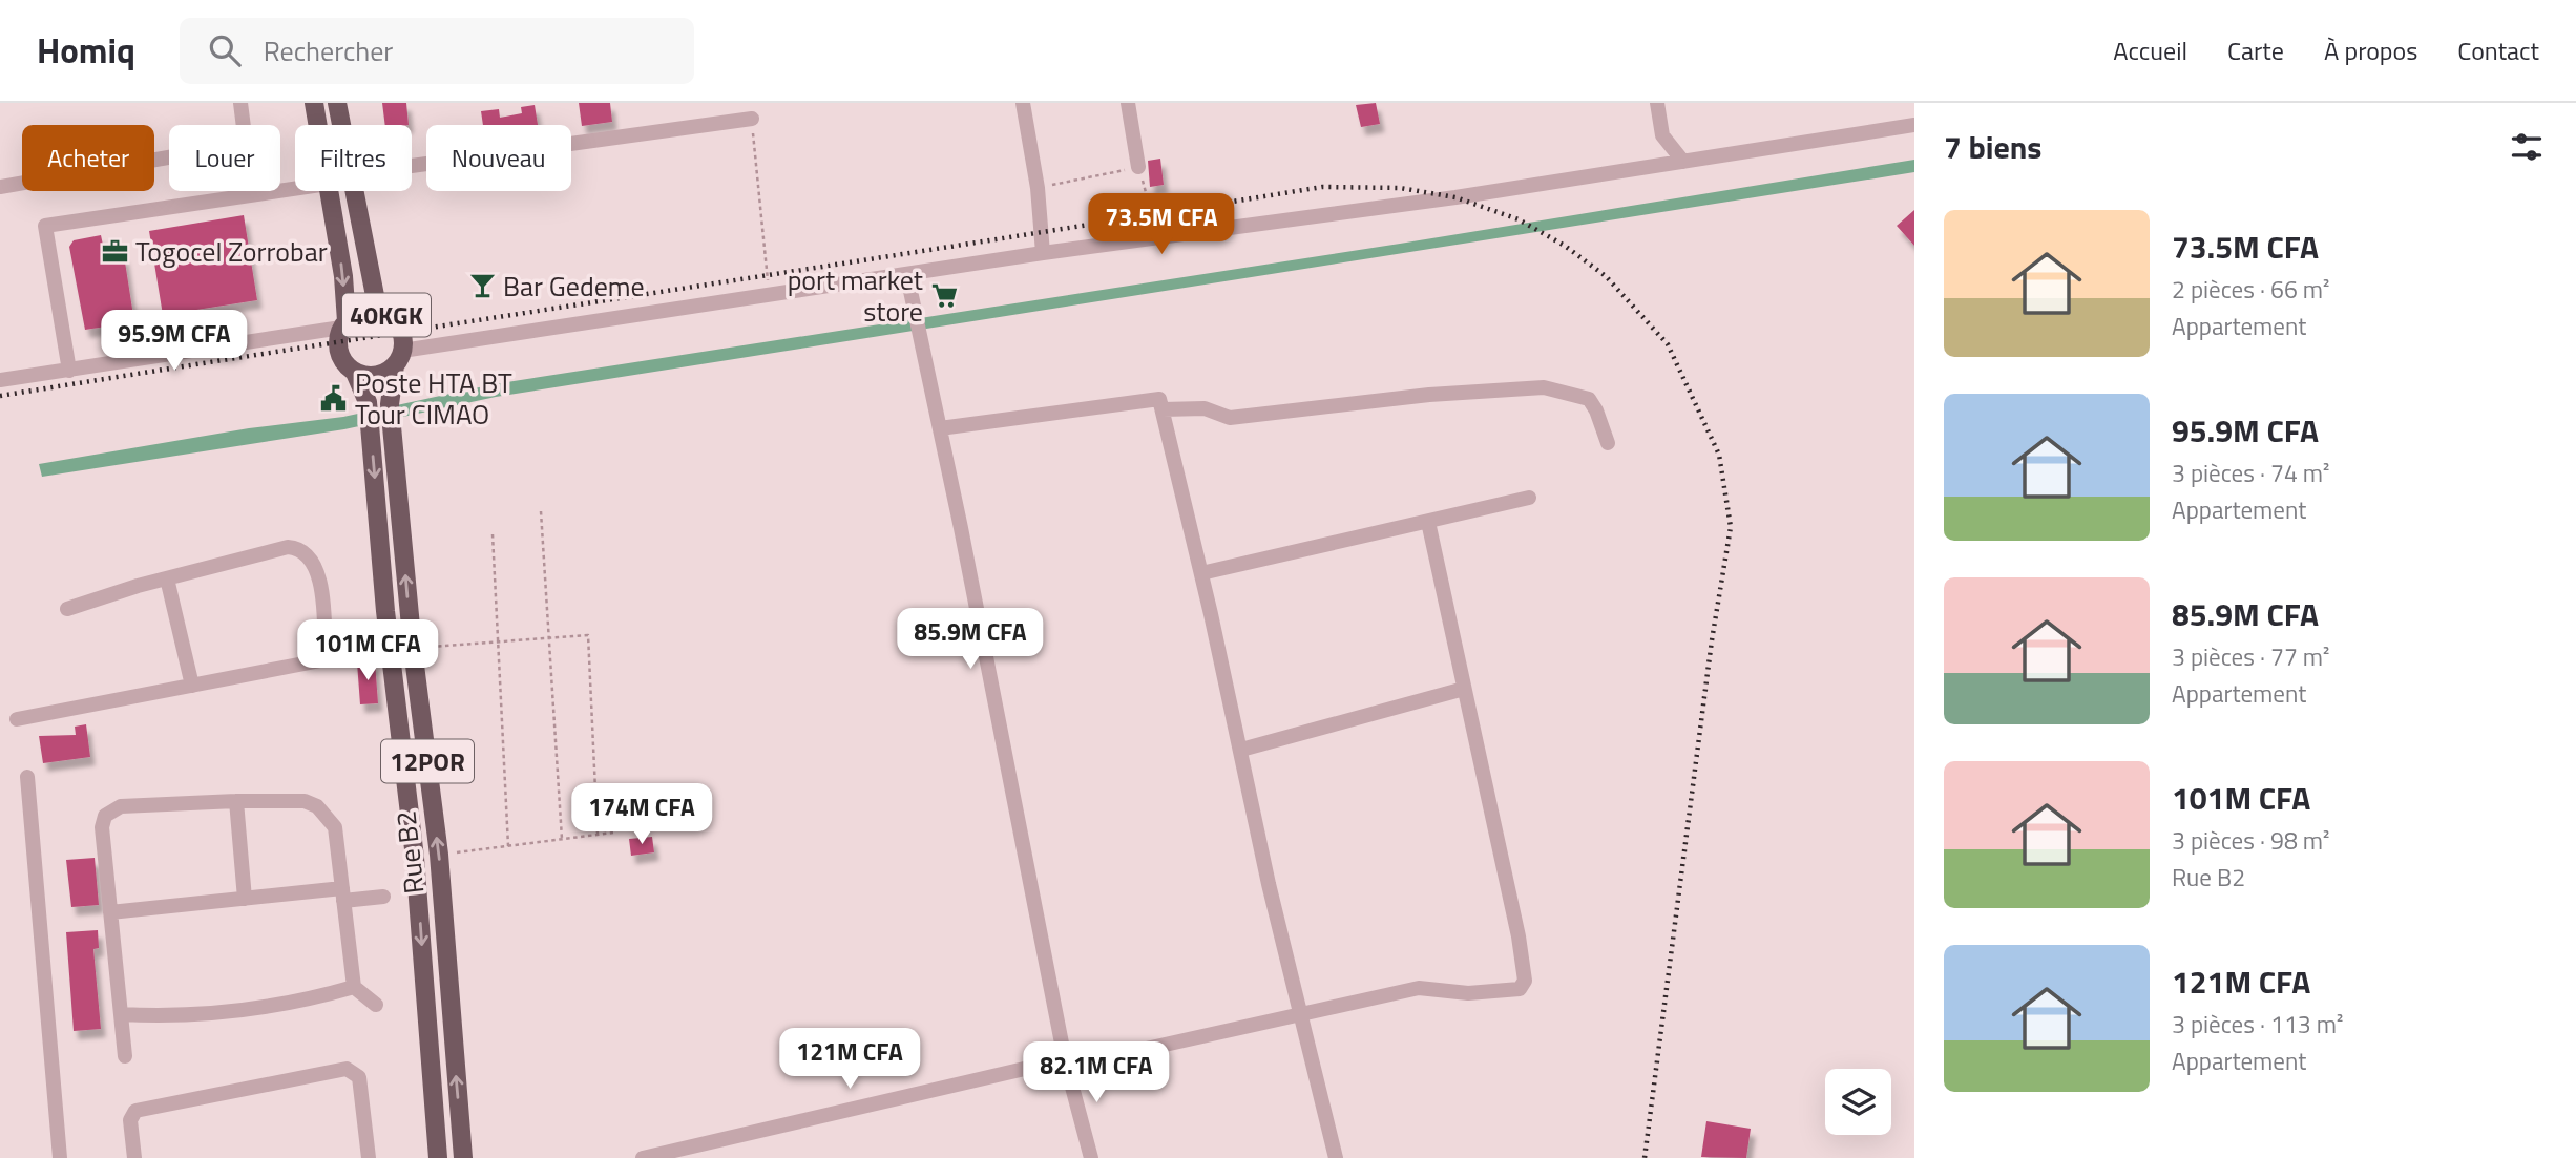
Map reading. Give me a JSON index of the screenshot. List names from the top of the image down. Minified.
{"streets":{"main road":["40KGK","12POR","Rue B2"]},"crossings":[["40KGK","Rue B2"]],"places":{"office":["Togocel Zorrobar"],"bar":["Bar Gedeme"],"supermarket":["port market store"],"public building":["Poste HTA BT Tour CIMAO"]},"page":{"header":"Homiq","search":"Rechercher","nav":["Accueil","Carte","À propos","Contact"],"heading":"7 biens","chip":["Acheter","Louer","Filtres","Nouveau"],"list":[{"name":"73.5M CFA","note":"2 pièces · 66 m² · Appartement"},{"name":"95.9M CFA","note":"3 pièces · 74 m² · Appartement"},{"name":"85.9M CFA","note":"3 pièces · 77 m² · Appartement"},{"name":"101M CFA","note":"3 pièces · 98 m² · Rue B2"},{"name":"121M CFA","note":"3 pièces · 113 m² · Appartement"}],"price":["73.5M CFA","95.9M CFA","85.9M CFA","101M CFA","174M CFA","121M CFA","82.1M CFA"]}}
